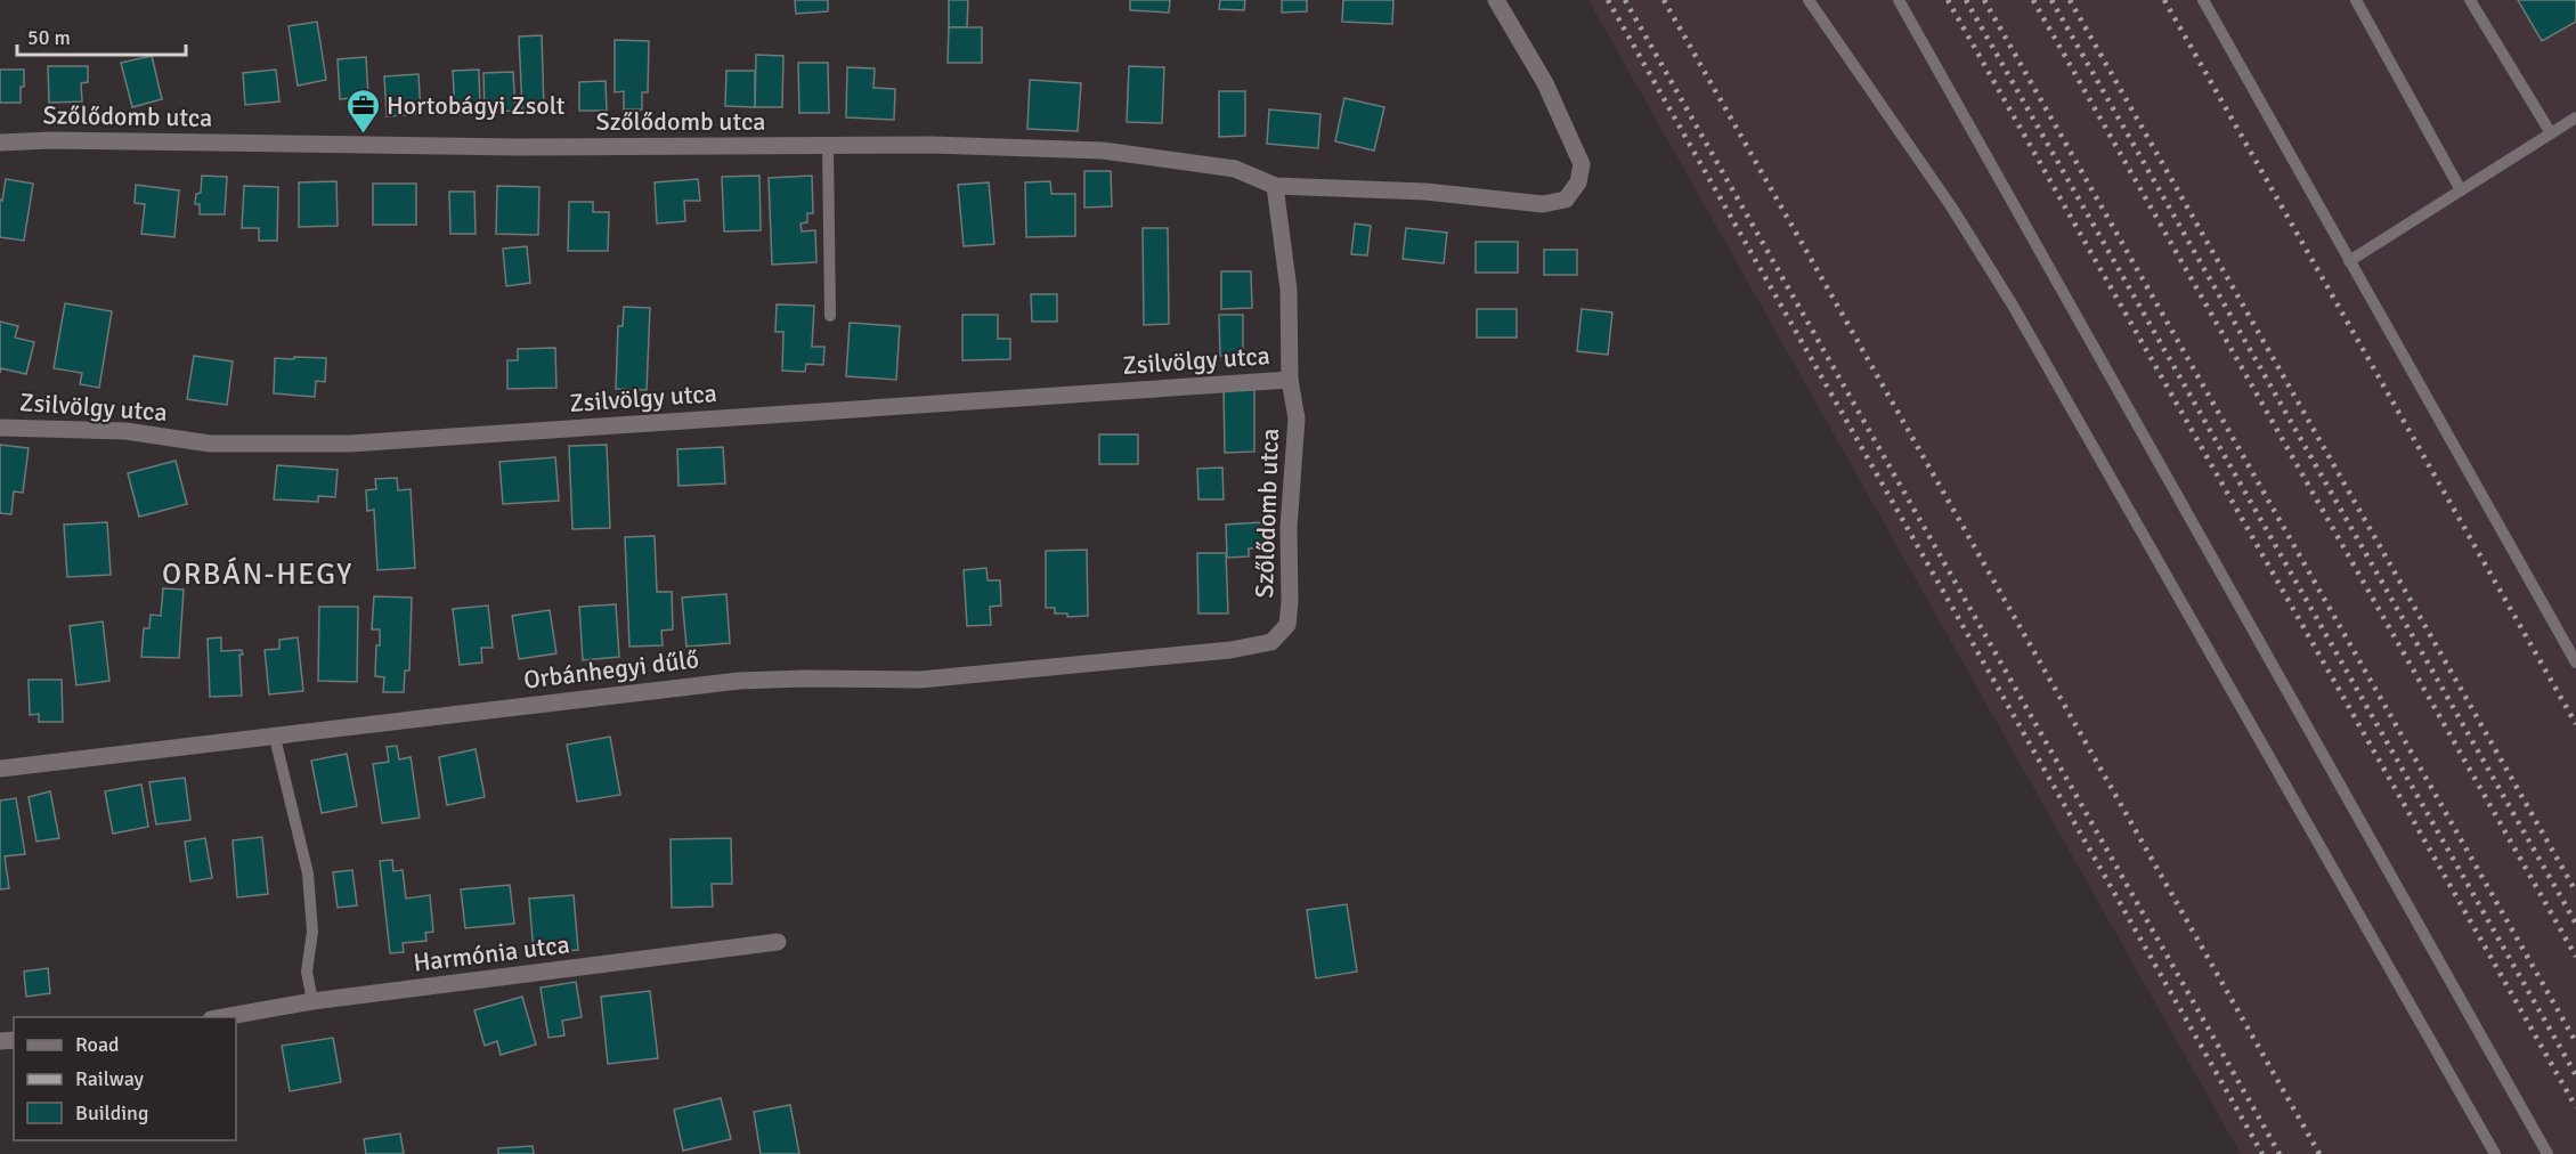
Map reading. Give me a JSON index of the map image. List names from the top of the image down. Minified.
{"streets":{"street":["Szőlődomb utca","Zsilvölgy utca","Orbánhegyi dűlő","Harmónia utca"]},"crossings":[["Szőlődomb utca","Zsilvölgy utca"],["Szőlődomb utca","Orbánhegyi dűlő"]],"districts":["ORBÁN-HEGY"],"places":{"office":["Hortobágyi Zsolt"]},"legend":["Road","Railway","Building"],"scale_bar":"50 m"}
